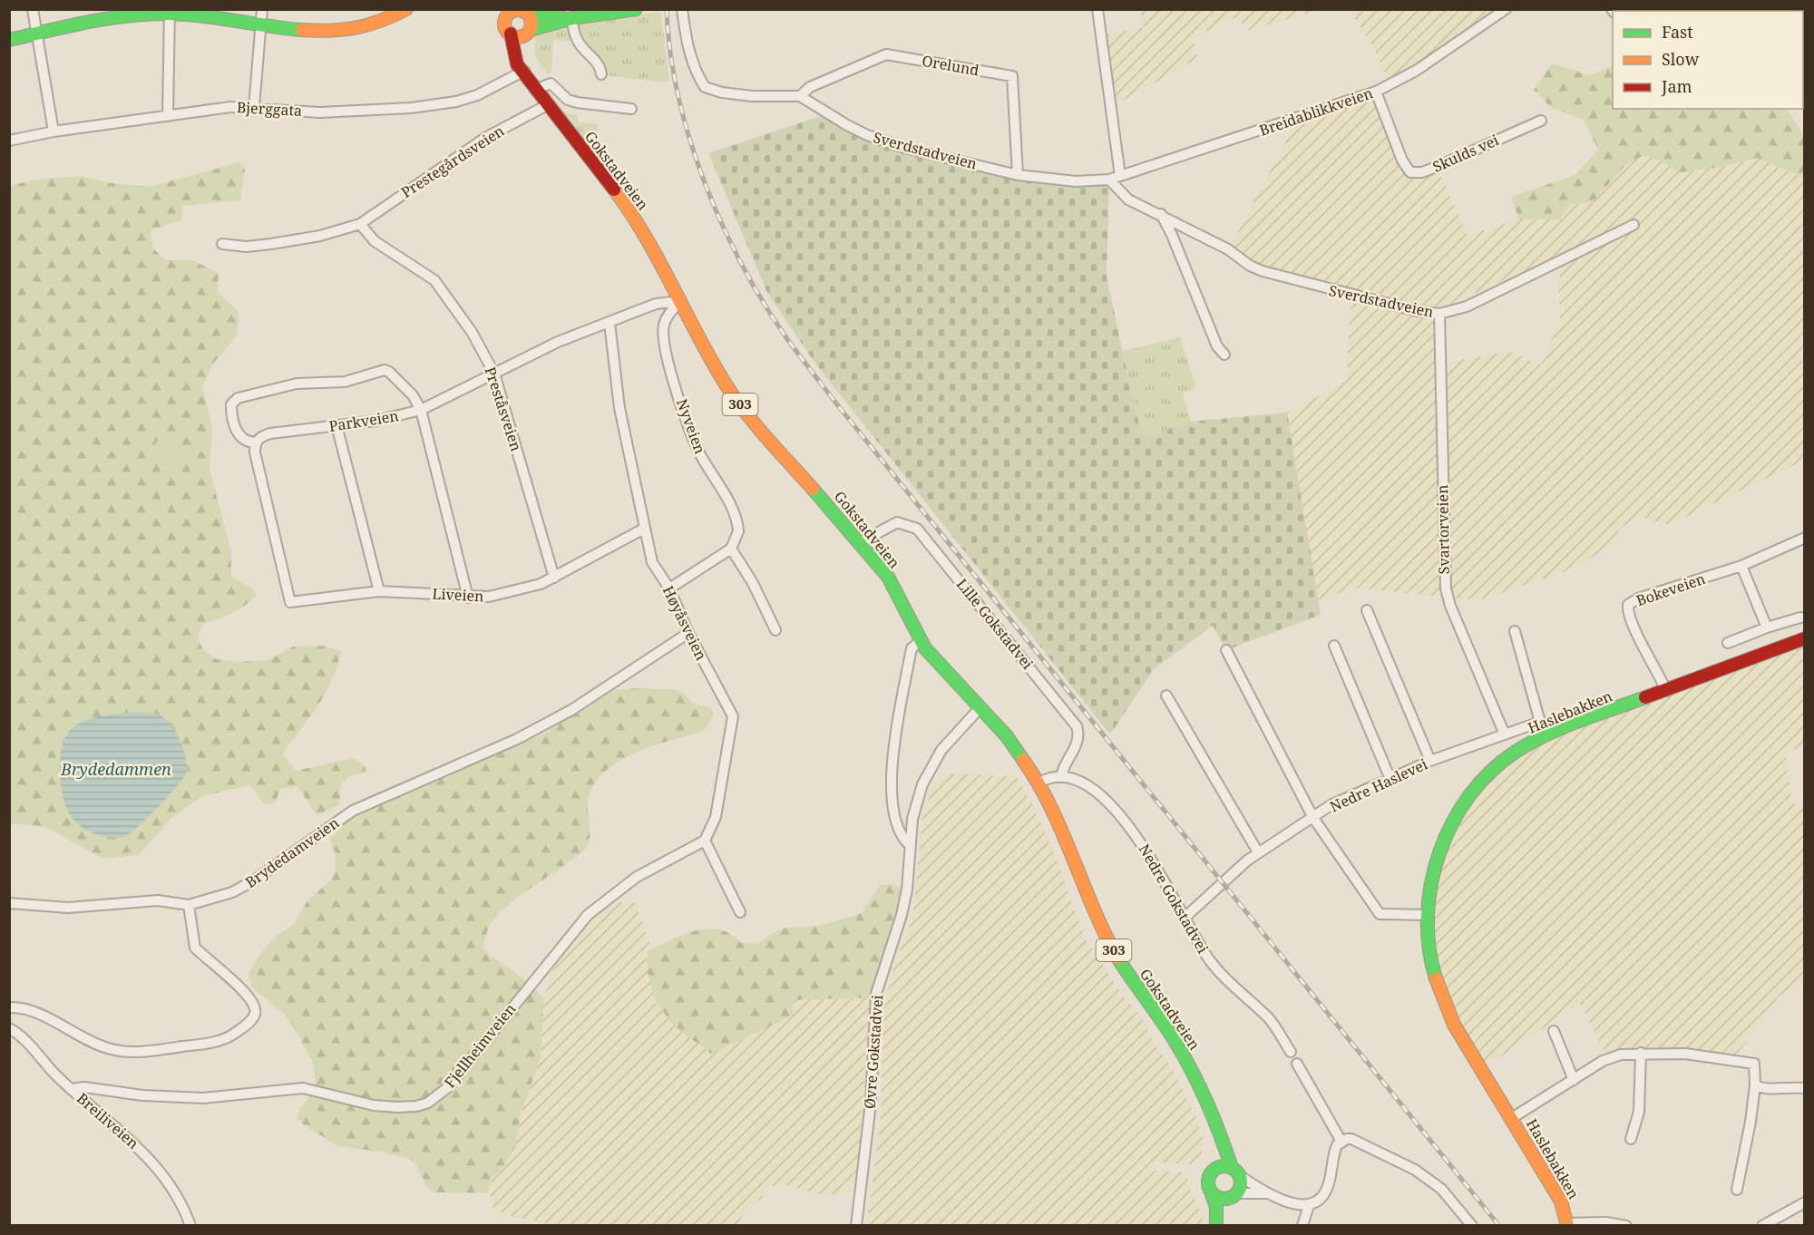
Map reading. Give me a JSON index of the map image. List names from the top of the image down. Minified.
{"streets":{"main road":["Gokstadveien","303","Haslebakken"],"street":["Orelund","Bjerggata","Breidablikkveien","Sverdstadveien","Skulds vei","Prestegårdsveien","Preståsveien","Parkveien","Nyveien","Svartorveien","Bokeveien","Liveien","Høyåsveien","Lille Gokstadvei","Nedre Haslevei","Brydedamveien","Nedre Gokstadvei","Fjellheimveien","Øvre Gokstadvei","Breiliveien"]},"crossings":[["Orelund","Sverdstadveien"],["Bjerggata","Gokstadveien"],["Breidablikkveien","Sverdstadveien"],["Breidablikkveien","Skulds vei"],["Sverdstadveien","Svartorveien"],["Prestegårdsveien","Gokstadveien"],["Prestegårdsveien","Preståsveien"],["Gokstadveien","303"],["Gokstadveien","Parkveien"],["Gokstadveien","Nyveien"],["Gokstadveien","Lille Gokstadvei"],["Gokstadveien","Øvre Gokstadvei"],["Preståsveien","Parkveien"],["Preståsveien","Liveien"],["Parkveien","Nyveien"],["Parkveien","Liveien"],["Parkveien","Høyåsveien"],["Svartorveien","Nedre Haslevei"],["Bokeveien","Haslebakken"],["Liveien","Høyåsveien"],["Høyåsveien","Brydedamveien"],["Høyåsveien","Fjellheimveien"],["Lille Gokstadvei","Nedre Gokstadvei"],["Nedre Haslevei","Nedre Gokstadvei"],["Fjellheimveien","Breiliveien"]],"water":["Brydedammen"],"legend":["Fast","Slow","Jam"]}
